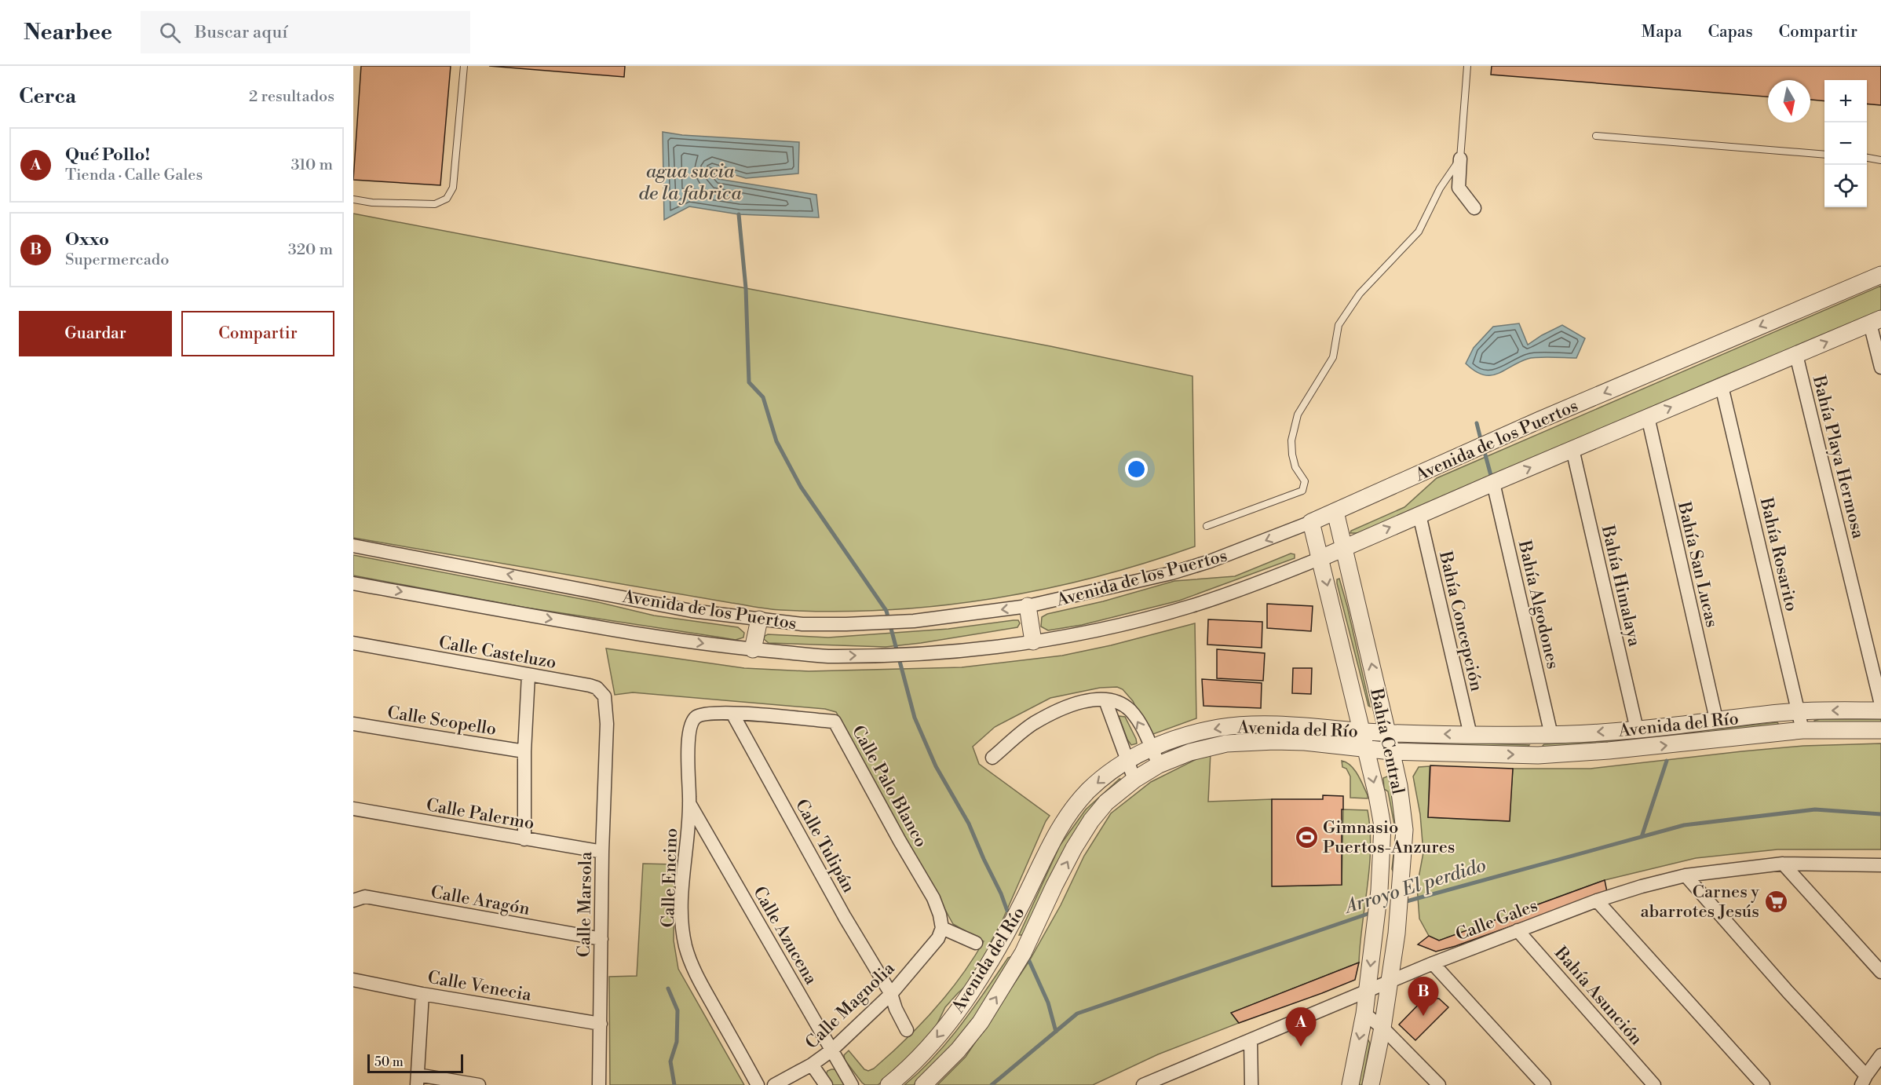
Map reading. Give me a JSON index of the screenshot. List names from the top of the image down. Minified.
{"streets":{"street":["Avenida de los Puertos","Bahía Playa Hermosa","Bahía Rosarito","Bahía San Lucas","Bahía Himalaya","Bahía Algodones","Bahía Concepción","Calle Casteluzo","Calle Scopello","Avenida del Río","Bahía Central","Calle Palo Blanco","Calle Palermo","Calle Tulipán","Calle Encino","Calle Aragón","Calle Marsola","Calle Gales","Calle Azucena","Calle Venecia","Bahía Asunción","Calle Magnolia"]},"crossings":[["Avenida de los Puertos","Bahía Playa Hermosa"],["Avenida de los Puertos","Bahía Rosarito"],["Avenida de los Puertos","Bahía San Lucas"],["Avenida de los Puertos","Bahía Himalaya"],["Avenida de los Puertos","Bahía Algodones"],["Avenida de los Puertos","Bahía Concepción"],["Avenida de los Puertos","Bahía Central"],["Bahía Rosarito","Avenida del Río"],["Bahía San Lucas","Avenida del Río"],["Bahía Himalaya","Avenida del Río"],["Bahía Algodones","Avenida del Río"],["Bahía Concepción","Avenida del Río"],["Calle Casteluzo","Calle Marsola"],["Avenida del Río","Bahía Central"],["Bahía Central","Calle Gales"],["Calle Palo Blanco","Calle Tulipán"],["Calle Palo Blanco","Calle Encino"],["Calle Palo Blanco","Calle Magnolia"],["Calle Palermo","Calle Marsola"],["Calle Tulipán","Calle Magnolia"],["Calle Encino","Calle Azucena"],["Calle Aragón","Calle Marsola"],["Calle Marsola","Calle Venecia"],["Calle Gales","Bahía Asunción"],["Calle Azucena","Calle Magnolia"]],"water":["agua sucia de la fabrica","Arroyo El perdido"],"places":{"sports":["Gimnasio Puertos-Anzures"],"supermarket":["Carnes y abarrotes Jesús"]},"scale_bar":"50 m","north":"bottom","page":{"header":"Nearbee","search":"Buscar aquí","nav":["Mapa","Capas","Compartir"],"heading":["Cerca","2 resultados"],"map_buttons":["+","−"],"list":[{"mark":"A","name":"Qué Pollo!","note":"Tienda · Calle Gales","value":"310 m"},{"mark":"B","name":"Oxxo","note":"Supermercado","value":"320 m"}],"buttons":["Guardar","Compartir"],"pins":["B","A"],"scale":"50 m"}}
